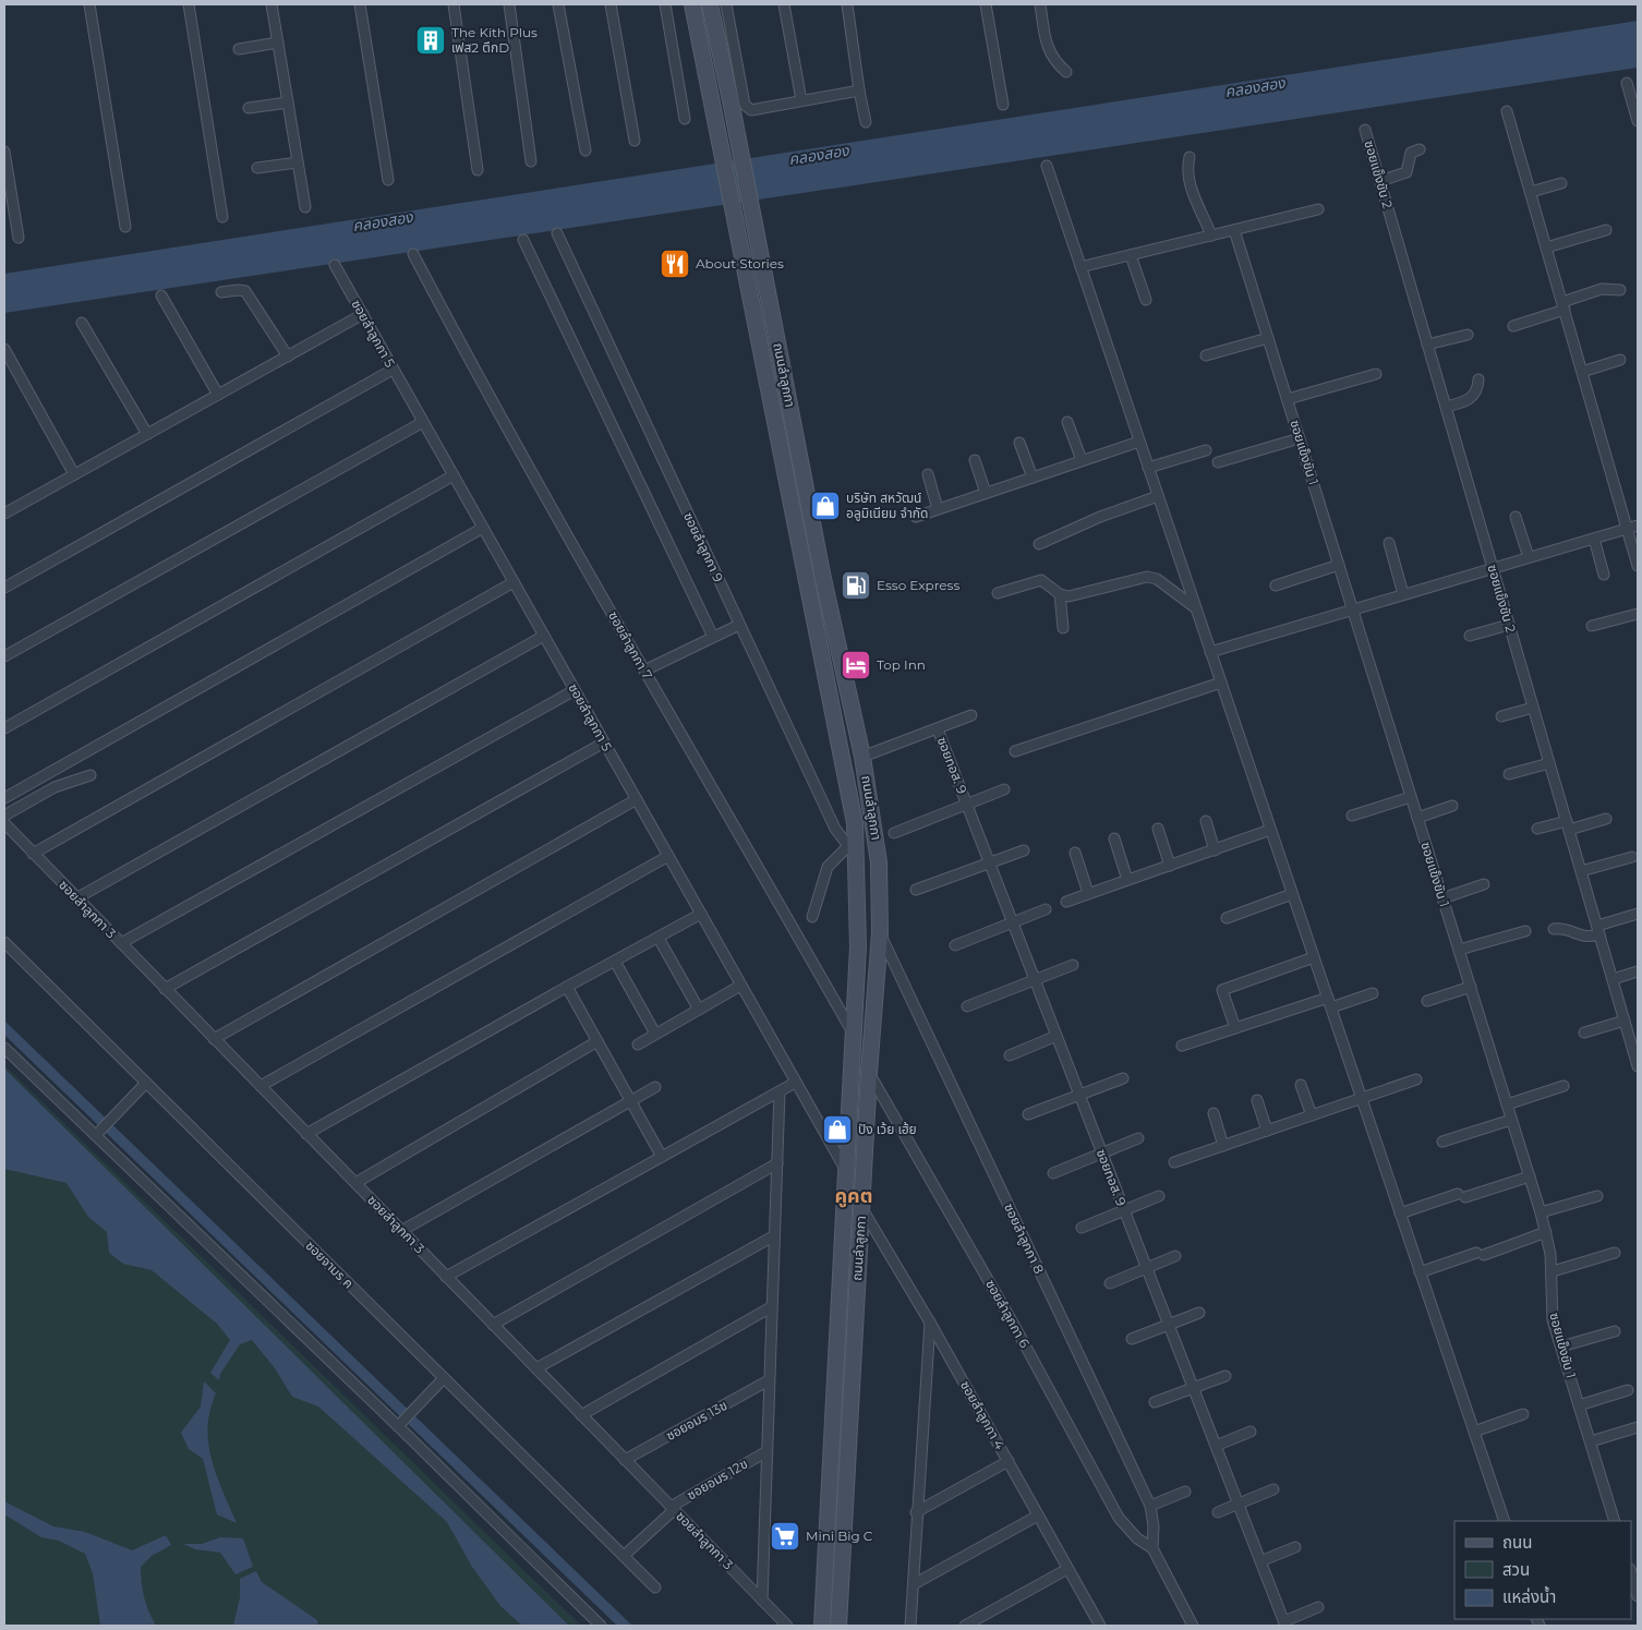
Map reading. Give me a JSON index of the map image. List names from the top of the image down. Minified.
{"streets":{"main road":["ถนนลำลูกกา"],"street":["ซอยแข็งขัน 2","ซอยลำลูกกา 5","ซอยแข็งขัน 1","ซอยลำลูกกา 9","ซอยลำลูกกา 7","ซอยทอส. 9","ซอยลำลูกกา 3","ซอยลำลูกกา 8","ซอยจามร ค","ซอยลำลูกกา 6","ซอยลำลูกกา 4","ซอยอมร 13ข","ซอยอมร 12ข"]},"crossings":[["ซอยลำลูกกา 5","ถนนลำลูกกา"],["ถนนลำลูกกา","ซอยลำลูกกา 9"],["ถนนลำลูกกา","ซอยลำลูกกา 7"],["ถนนลำลูกกา","ซอยลำลูกกา 8"],["ถนนลำลูกกา","ซอยลำลูกกา 6"],["ถนนลำลูกกา","ซอยลำลูกกา 4"],["ซอยลำลูกกา 3","ซอยอมร 13ข"],["ซอยลำลูกกา 3","ซอยอมร 12ข"],["ซอยลำลูกกา 8","ซอยลำลูกกา 6"],["ซอยจามร ค","ซอยอมร 12ข"]],"districts":["คูคต"],"water":["คลองสอง"],"places":{"building":["The Kith Plus เฟส2 ตึกD"],"restaurant":["About Stories"],"shop":["บริษัท สหวัฒน์ อลูมิเนียม จำกัด","ปัง เว้ย เฮ้ย"],"fuel station":["Esso Express"],"hotel":["Top Inn"],"supermarket":["Mini Big C"]},"legend":["ถนน","สวน","แหล่งน้ำ"]}
